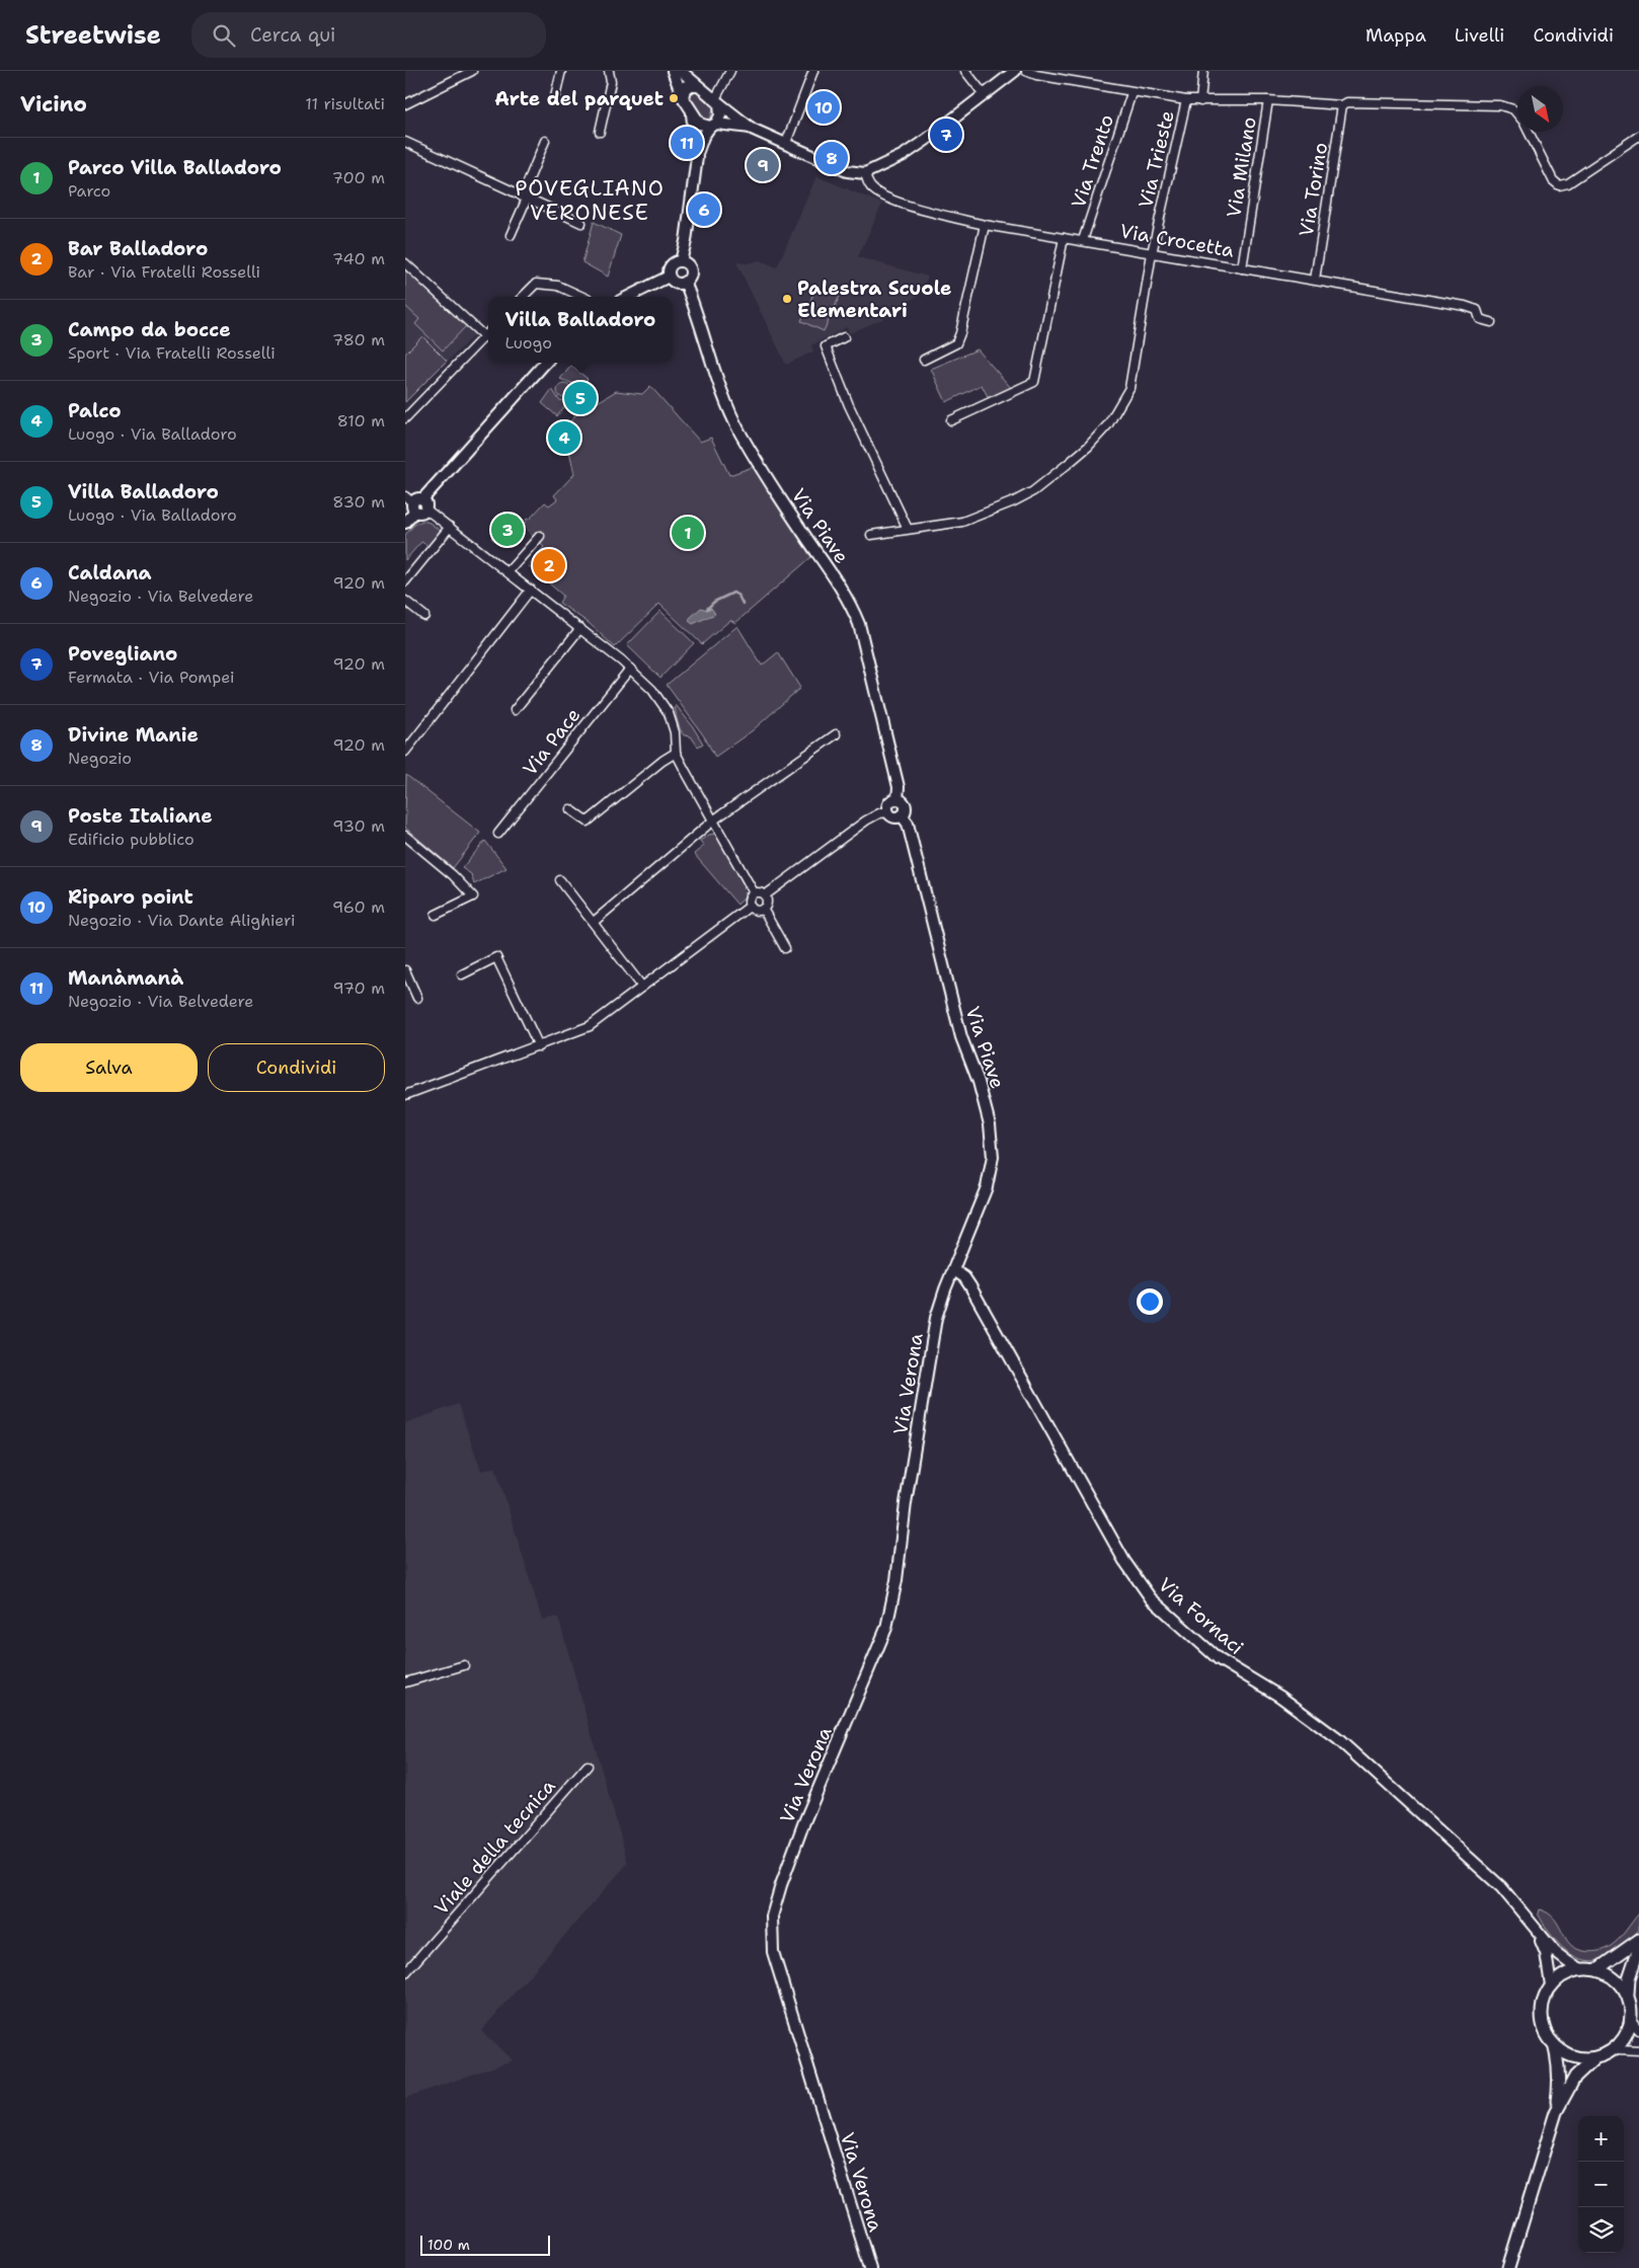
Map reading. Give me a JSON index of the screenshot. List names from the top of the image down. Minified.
{"streets":{"street":["Via Trieste","Via Trento","Via Milano","Via Torino","Via Crocetta","Via Piave","Via Pace","Via Verona","Via Fornaci","Viale della tecnica"]},"crossings":[["Via Trieste","Via Crocetta"],["Via Trento","Via Crocetta"],["Via Milano","Via Crocetta"],["Via Torino","Via Crocetta"],["Via Piave","Via Verona"],["Via Piave","Via Fornaci"]],"districts":["POVEGLIANO VERONESE"],"places":["Arte del parquet","Palestra Scuole Elementari"],"scale_bar":"100 m","north":"bottom right","page":{"header":"Streetwise","search":"Cerca qui","nav":["Mappa","Livelli","Condividi"],"heading":["Vicino","11 risultati"],"pins":["10","7","11","8","9","6","5","4","3","1","2"],"list":[{"mark":"1","name":"Parco Villa Balladoro","note":"Parco","value":"700 m"},{"mark":"2","name":"Bar Balladoro","note":"Bar · Via Fratelli Rosselli","value":"740 m"},{"mark":"3","name":"Campo da bocce","note":"Sport · Via Fratelli Rosselli","value":"780 m"},{"mark":"4","name":"Palco","note":"Luogo · Via Balladoro","value":"810 m"},{"mark":"5","name":"Villa Balladoro","note":"Luogo · Via Balladoro","value":"830 m"},{"mark":"6","name":"Caldana","note":"Negozio · Via Belvedere","value":"920 m"},{"mark":"7","name":"Povegliano","note":"Fermata · Via Pompei","value":"920 m"},{"mark":"8","name":"Divine Manie","note":"Negozio","value":"920 m"},{"mark":"9","name":"Poste Italiane","note":"Edificio pubblico","value":"930 m"},{"mark":"10","name":"Riparo point","note":"Negozio · Via Dante Alighieri","value":"960 m"},{"mark":"11","name":"Manàmanà","note":"Negozio · Via Belvedere","value":"970 m"}],"popup":["Villa Balladoro","Luogo"],"buttons":["Salva","Condividi"],"map_buttons":["+","−"],"scale":"100 m"}}
